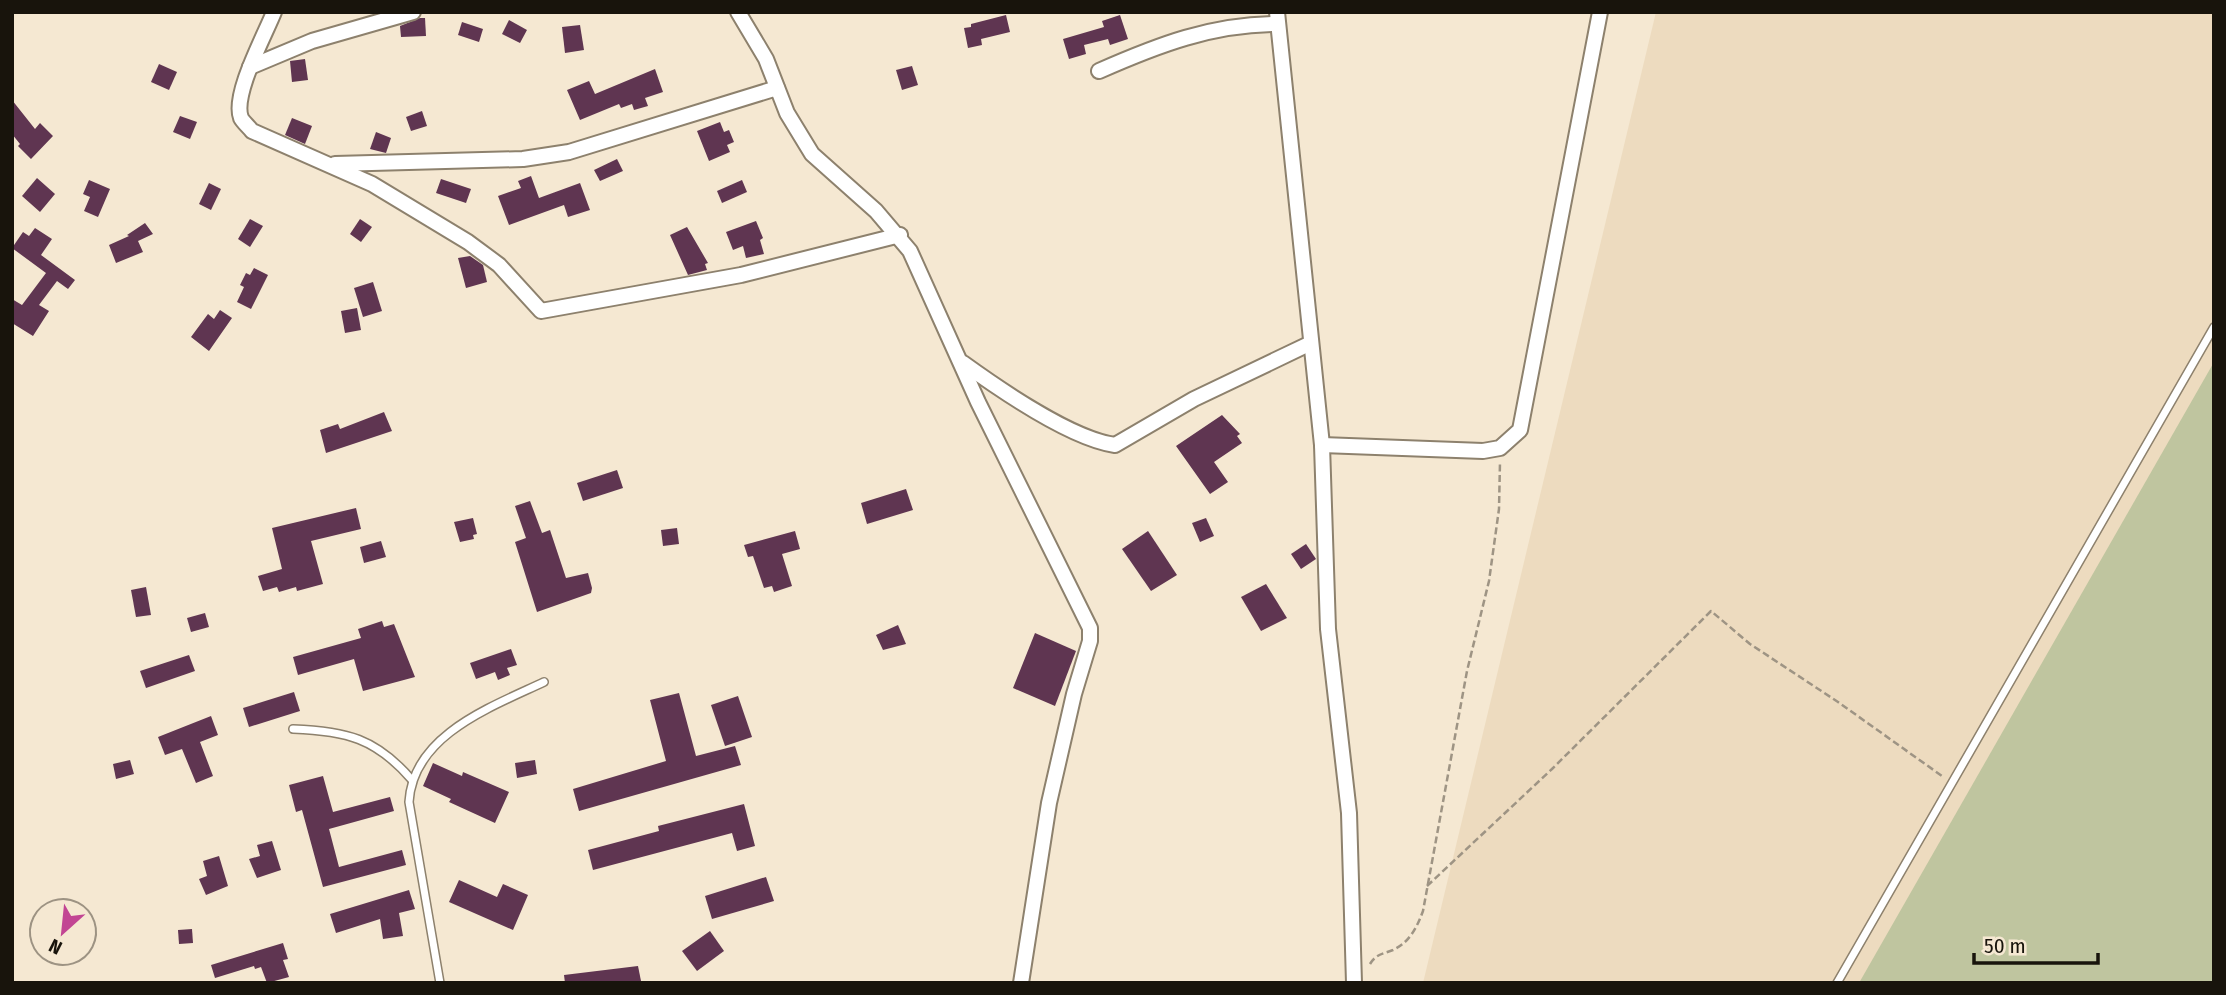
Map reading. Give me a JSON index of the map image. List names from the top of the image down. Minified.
{"scale_bar":"50 m","north":"bottom left"}
